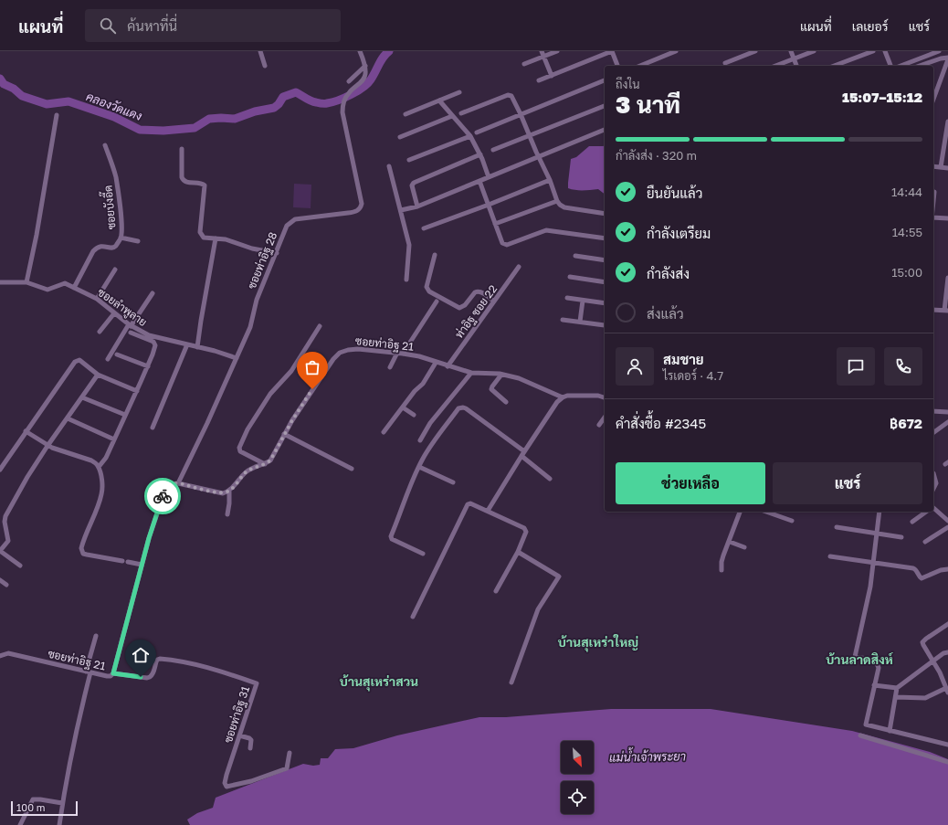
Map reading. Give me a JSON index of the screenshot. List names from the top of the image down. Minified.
{"streets":{"street":["ซอยบังอี๊ด","ซอยท่าอิฐ 28","ซอยลำพูลาย","ท่าอิฐ ซอย 22","ซอยท่าอิฐ 21","ซอยท่าอิฐ 31"]},"crossings":[["ซอยบังอี๊ด","ซอยลำพูลาย"],["ซอยท่าอิฐ 28","ซอยลำพูลาย"],["ซอยท่าอิฐ 28","ซอยท่าอิฐ 21"],["ท่าอิฐ ซอย 22","ซอยท่าอิฐ 21"],["ซอยท่าอิฐ 21","ซอยท่าอิฐ 31"]],"districts":["บ้านสุเหร่าใหญ่","บ้านลาดสิงห์","บ้านสุเหร่าสวน"],"water":["คลองวัดแดง","แม่น้ำเจ้าพระยา"],"scale_bar":"100 m","north":"bottom right","page":{"header":"แผนที่","search":"ค้นหาที่นี่","nav":["แผนที่","เลเยอร์","แชร์"],"heading":["3 นาที","ถึงใน","15:07–15:12"],"panel":["สมชาย","ไรเดอร์ · 4.7","คำสั่งซื้อ #2345","฿672"],"bar":"กำลังส่ง · 320 m","list":[["ยืนยันแล้ว","14:44"],["กำลังเตรียม","14:55"],["กำลังส่ง","15:00"],"ส่งแล้ว"],"buttons":["ช่วยเหลือ","แชร์"],"scale":"100 m"}}
